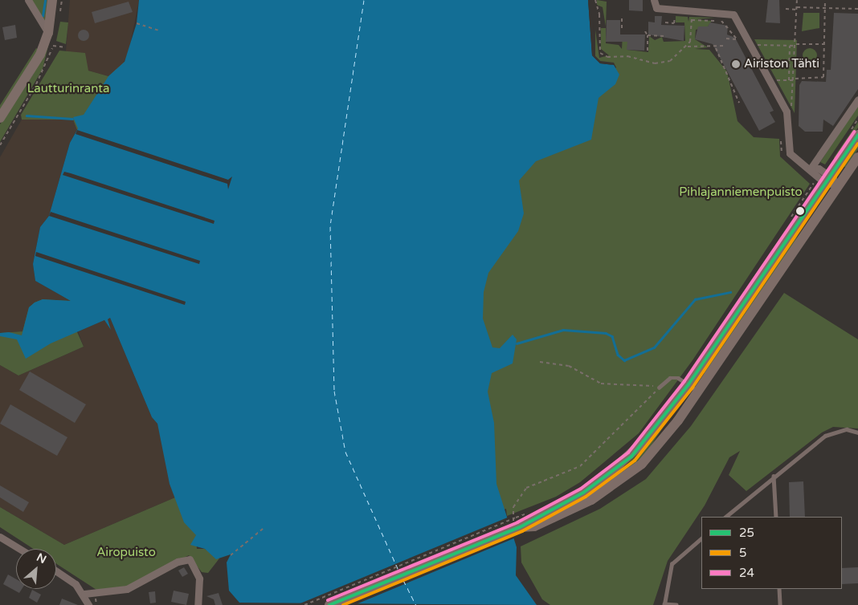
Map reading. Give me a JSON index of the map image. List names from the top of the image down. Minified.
{"parks":["Lautturinranta","Pihlajanniemenpuisto","Airopuisto"],"places":["Airiston Tähti"],"lines":["transit line 24","transit line 25","transit line 5"],"legend":["25","5","24"],"north":"top right"}
